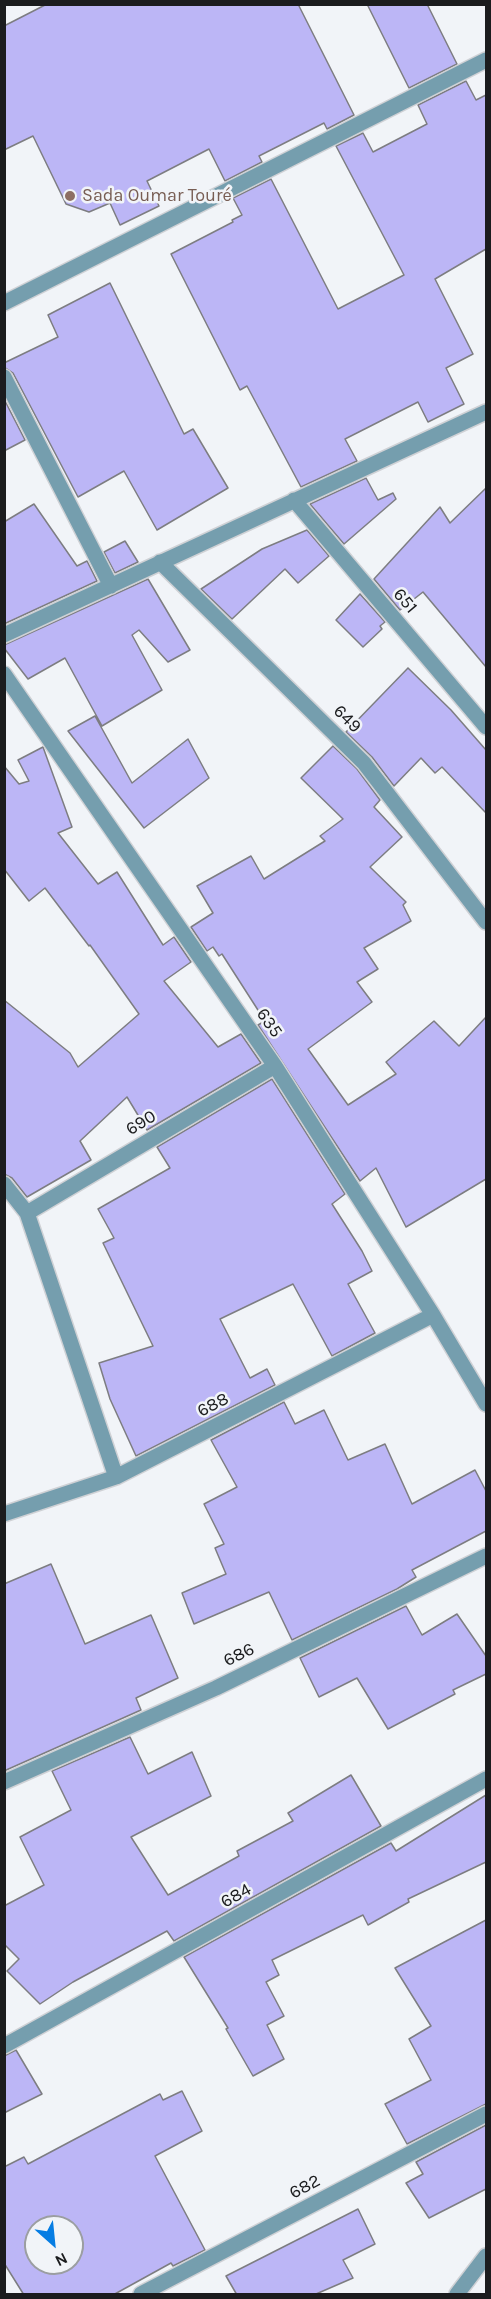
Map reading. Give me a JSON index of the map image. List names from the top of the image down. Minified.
{"streets":{"street":["651","649","635","690","688","686","684","682"]},"crossings":[["635","690"],["635","688"]],"places":["Sada Oumar Touré"],"north":"bottom right"}
